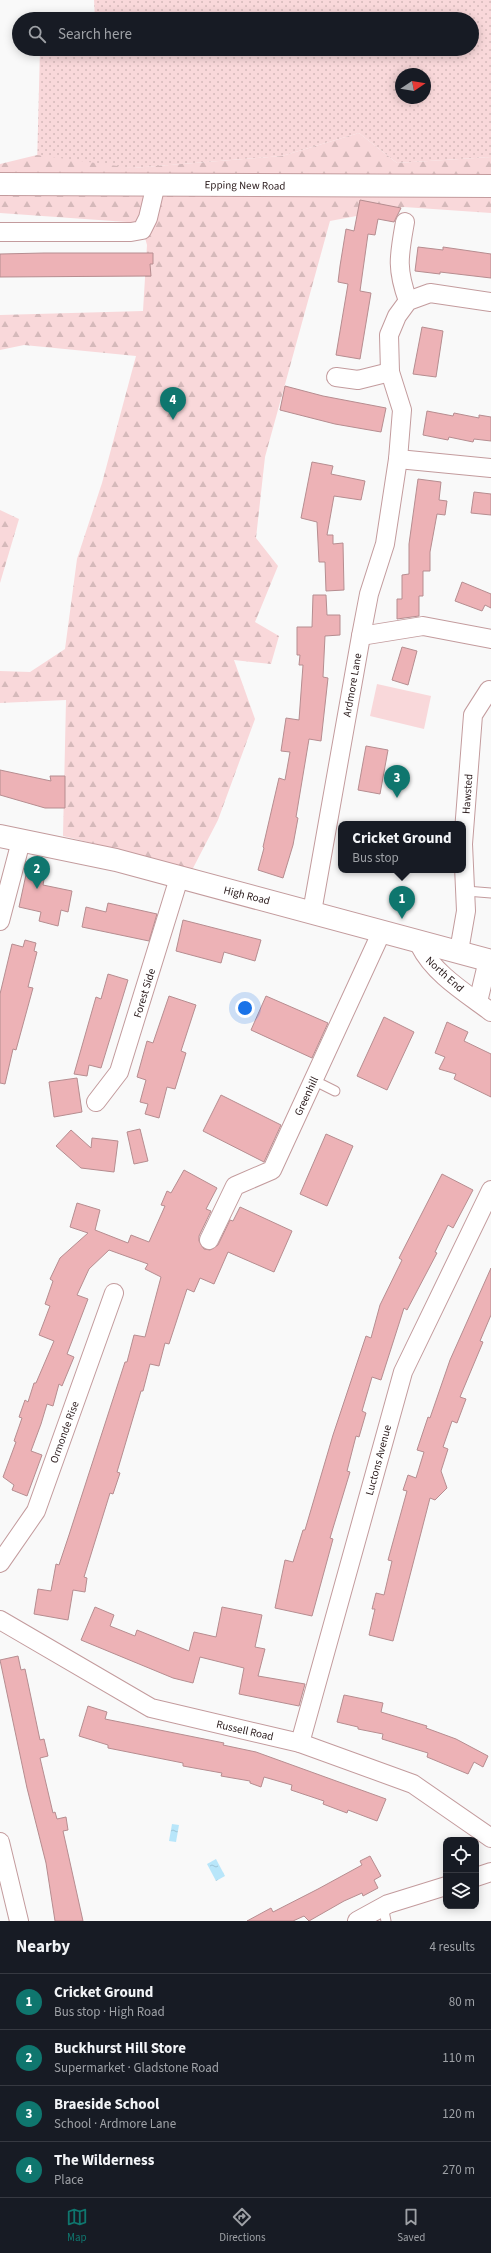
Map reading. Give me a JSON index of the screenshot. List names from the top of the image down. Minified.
{"streets":{"main road":["Epping New Road","High Road"],"street":["Ardmore Lane","Hawsted","North End","Forest Side","Greenhill","Ormonde Rise","Luctons Avenue","Russell Road"]},"crossings":[["Ardmore Lane","High Road"],["Hawsted","High Road"],["High Road","North End"],["High Road","Forest Side"],["High Road","Greenhill"],["Luctons Avenue","Russell Road"]],"north":"right","page":{"search":"Search here","pins":["4","3","2","1"],"popup":["Cricket Ground","Bus stop"],"heading":["Nearby","4 results"],"list":[{"mark":"1","name":"Cricket Ground","note":"Bus stop · High Road","value":"80 m"},{"mark":"2","name":"Buckhurst Hill Store","note":"Supermarket · Gladstone Road","value":"110 m"},{"mark":"3","name":"Braeside School","note":"School · Ardmore Lane","value":"120 m"},{"mark":"4","name":"The Wilderness","note":"Place","value":"270 m"}],"nav":["Map","Directions","Saved"]}}
